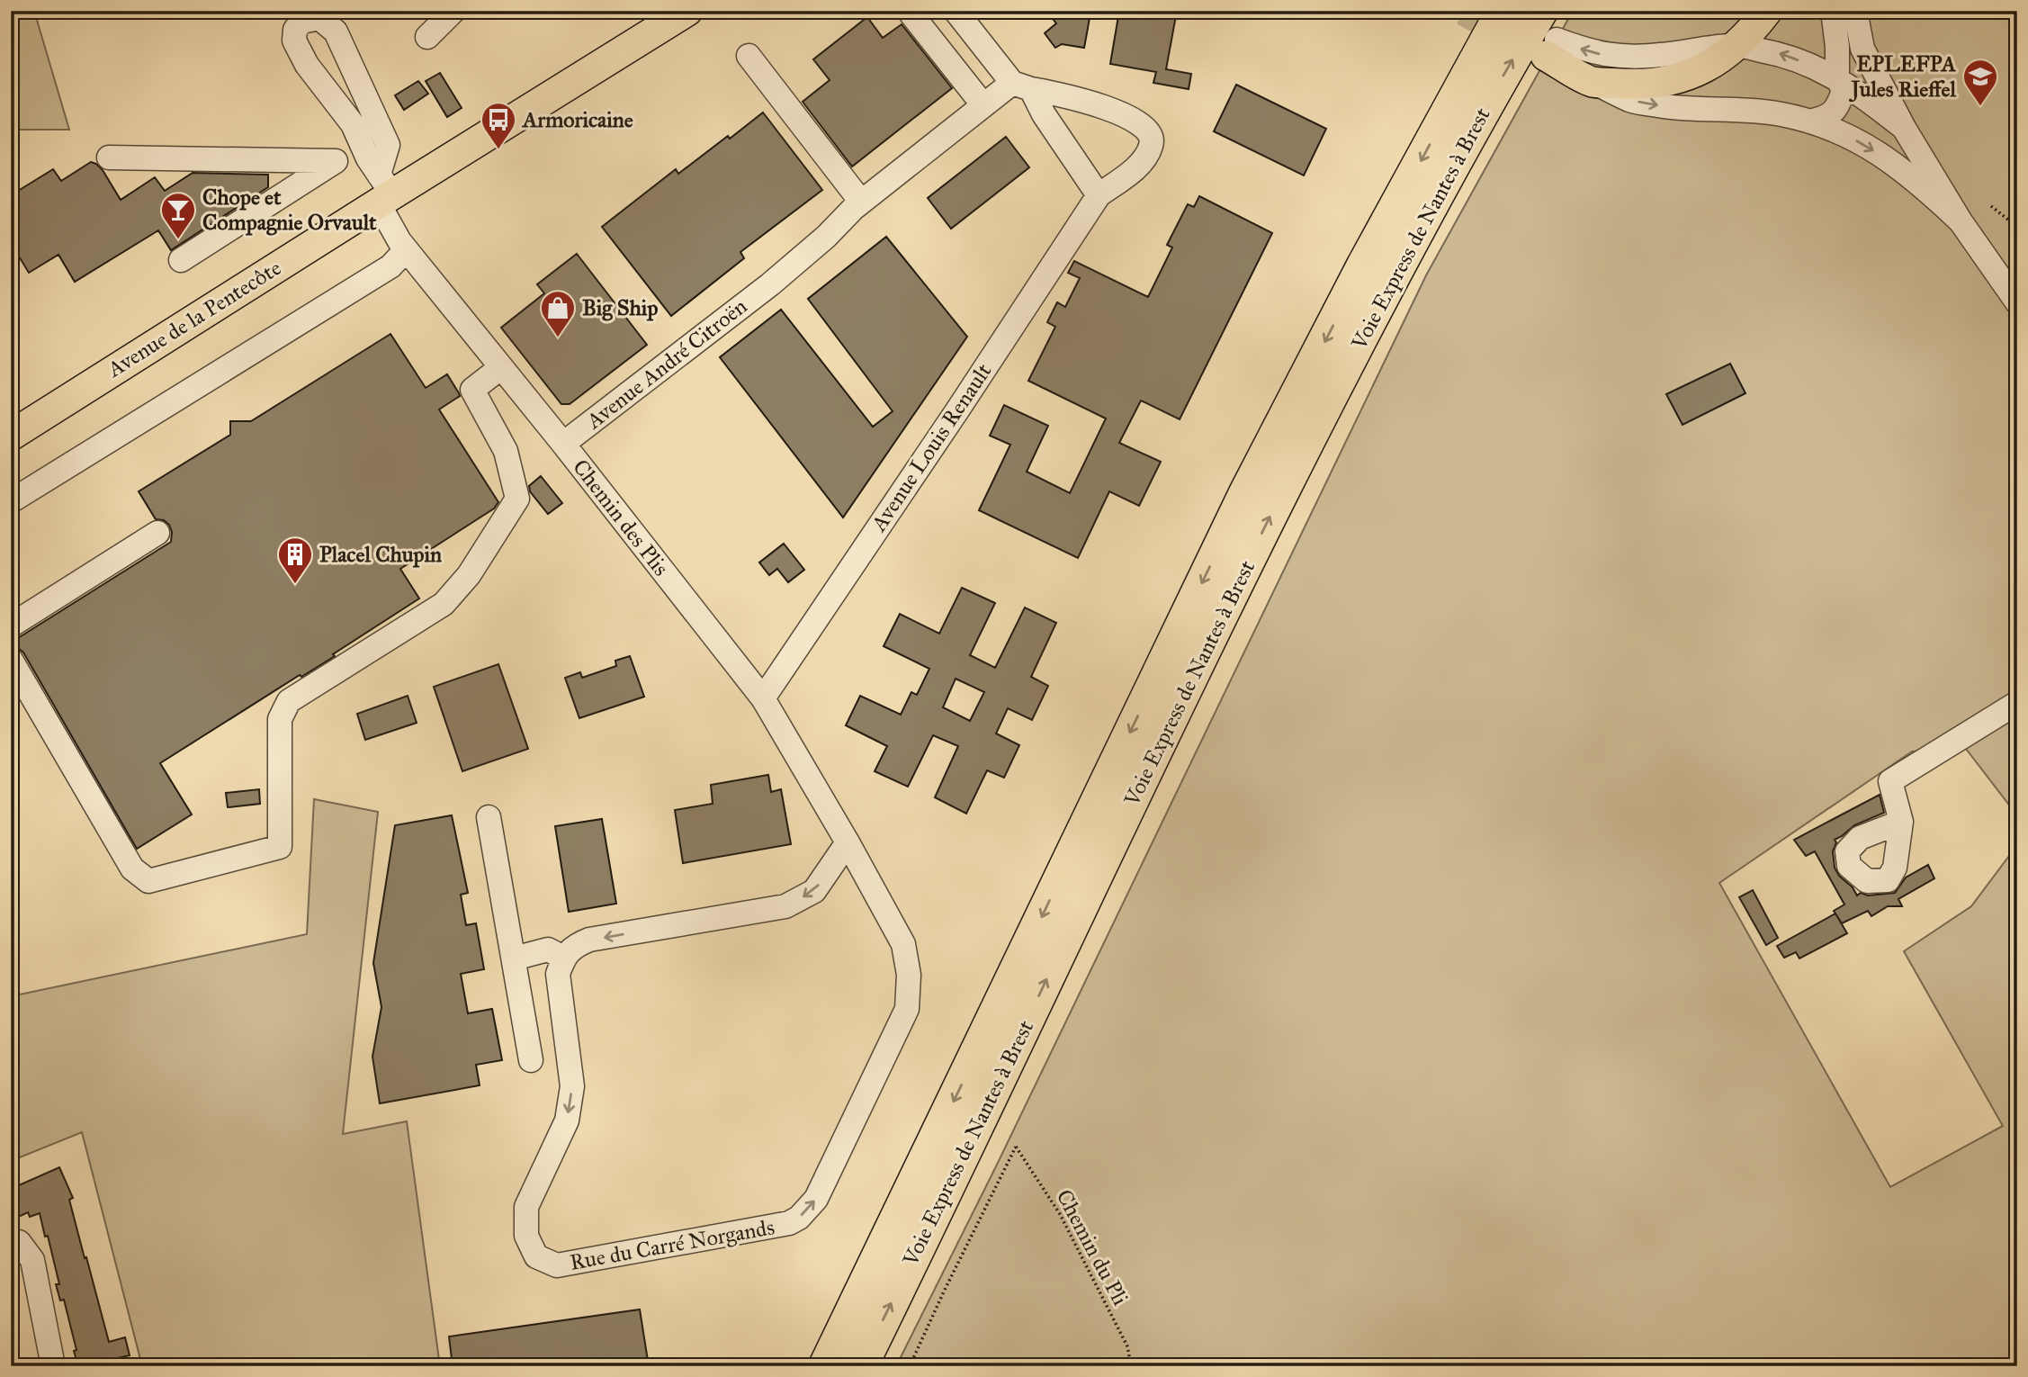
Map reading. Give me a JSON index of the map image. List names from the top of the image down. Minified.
{"streets":{"highway":["Voie Express de Nantes à Brest"],"main road":["Avenue de la Pentecôte"],"street":["Avenue André Citroën","Avenue Louis Renault","Chemin des Plis","Rue du Carré Norgands"],"path":["Chemin du Pli"]},"crossings":[["Avenue de la Pentecôte","Chemin des Plis"],["Avenue André Citroën","Avenue Louis Renault"],["Avenue André Citroën","Chemin des Plis"],["Avenue Louis Renault","Chemin des Plis"],["Chemin des Plis","Rue du Carré Norgands"]],"places":{"school or university":["EPLEFPA Jules Rieffel"],"bus stop":["Armoricaine"],"bar":["Chope et Compagnie Orvault"],"shop":["Big Ship"],"building":["Placel Chupin"]}}
